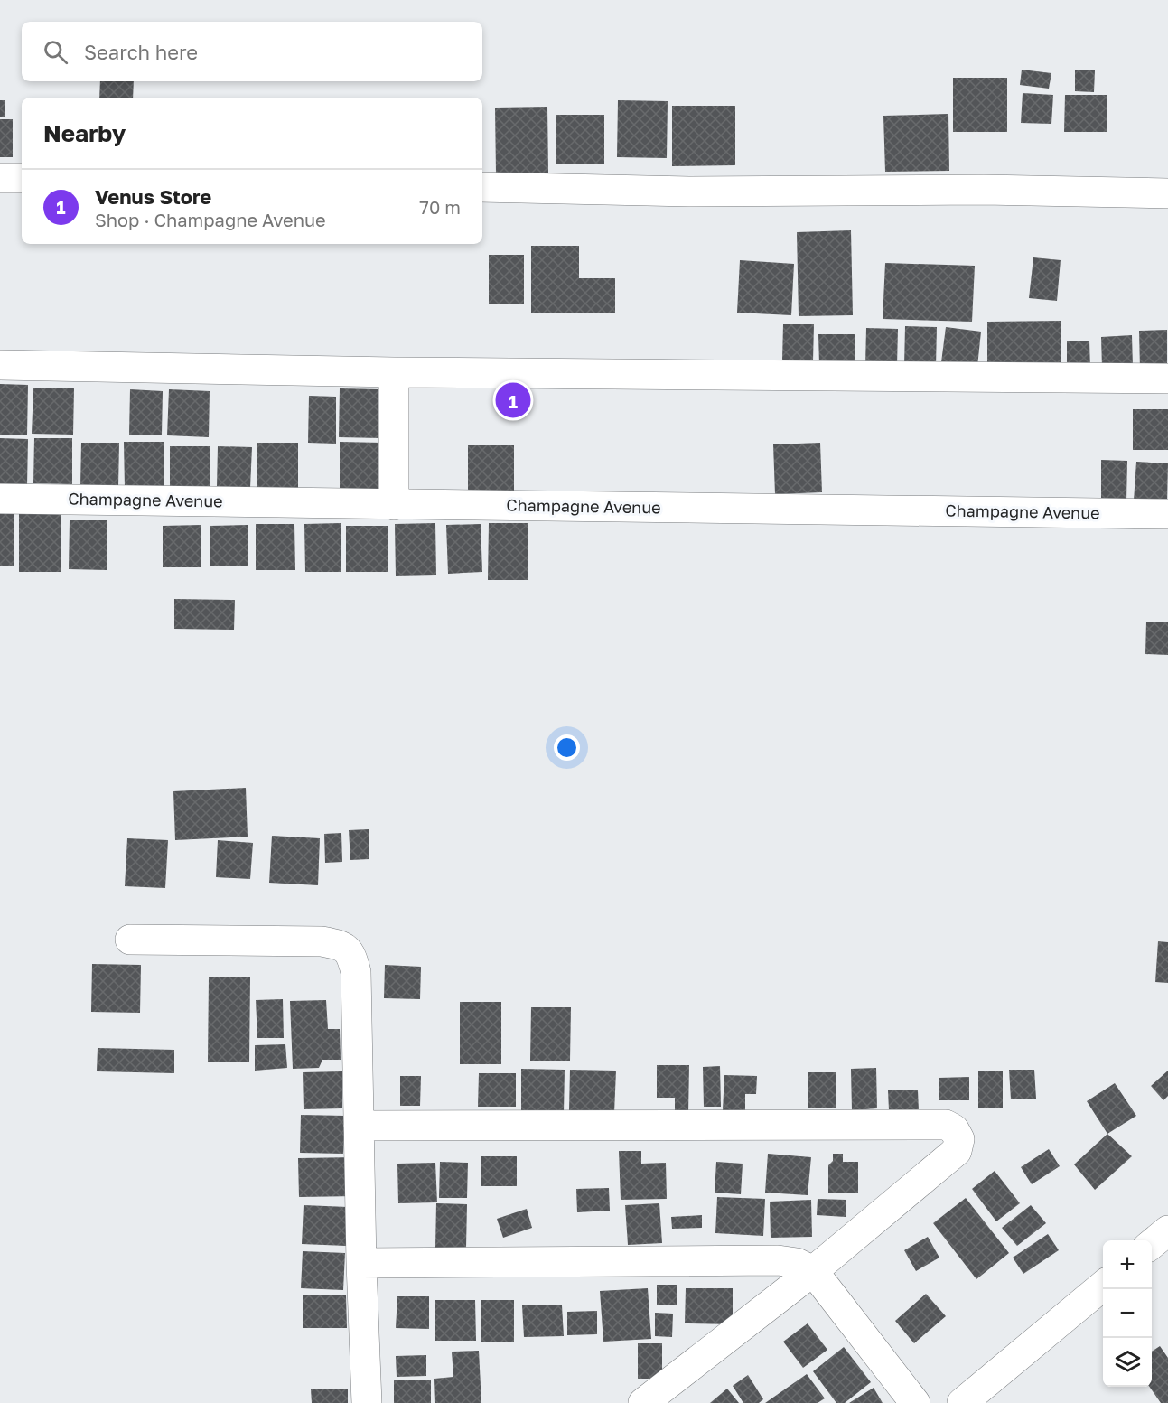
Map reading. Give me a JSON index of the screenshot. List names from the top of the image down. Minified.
{"streets":{"street":["Champagne Avenue"]},"page":{"search":"Search here","heading":"Nearby","list":[{"mark":"1","name":"Venus Store","note":"Shop · Champagne Avenue","value":"70 m"}],"pins":"1","map_buttons":["+","−"]}}
